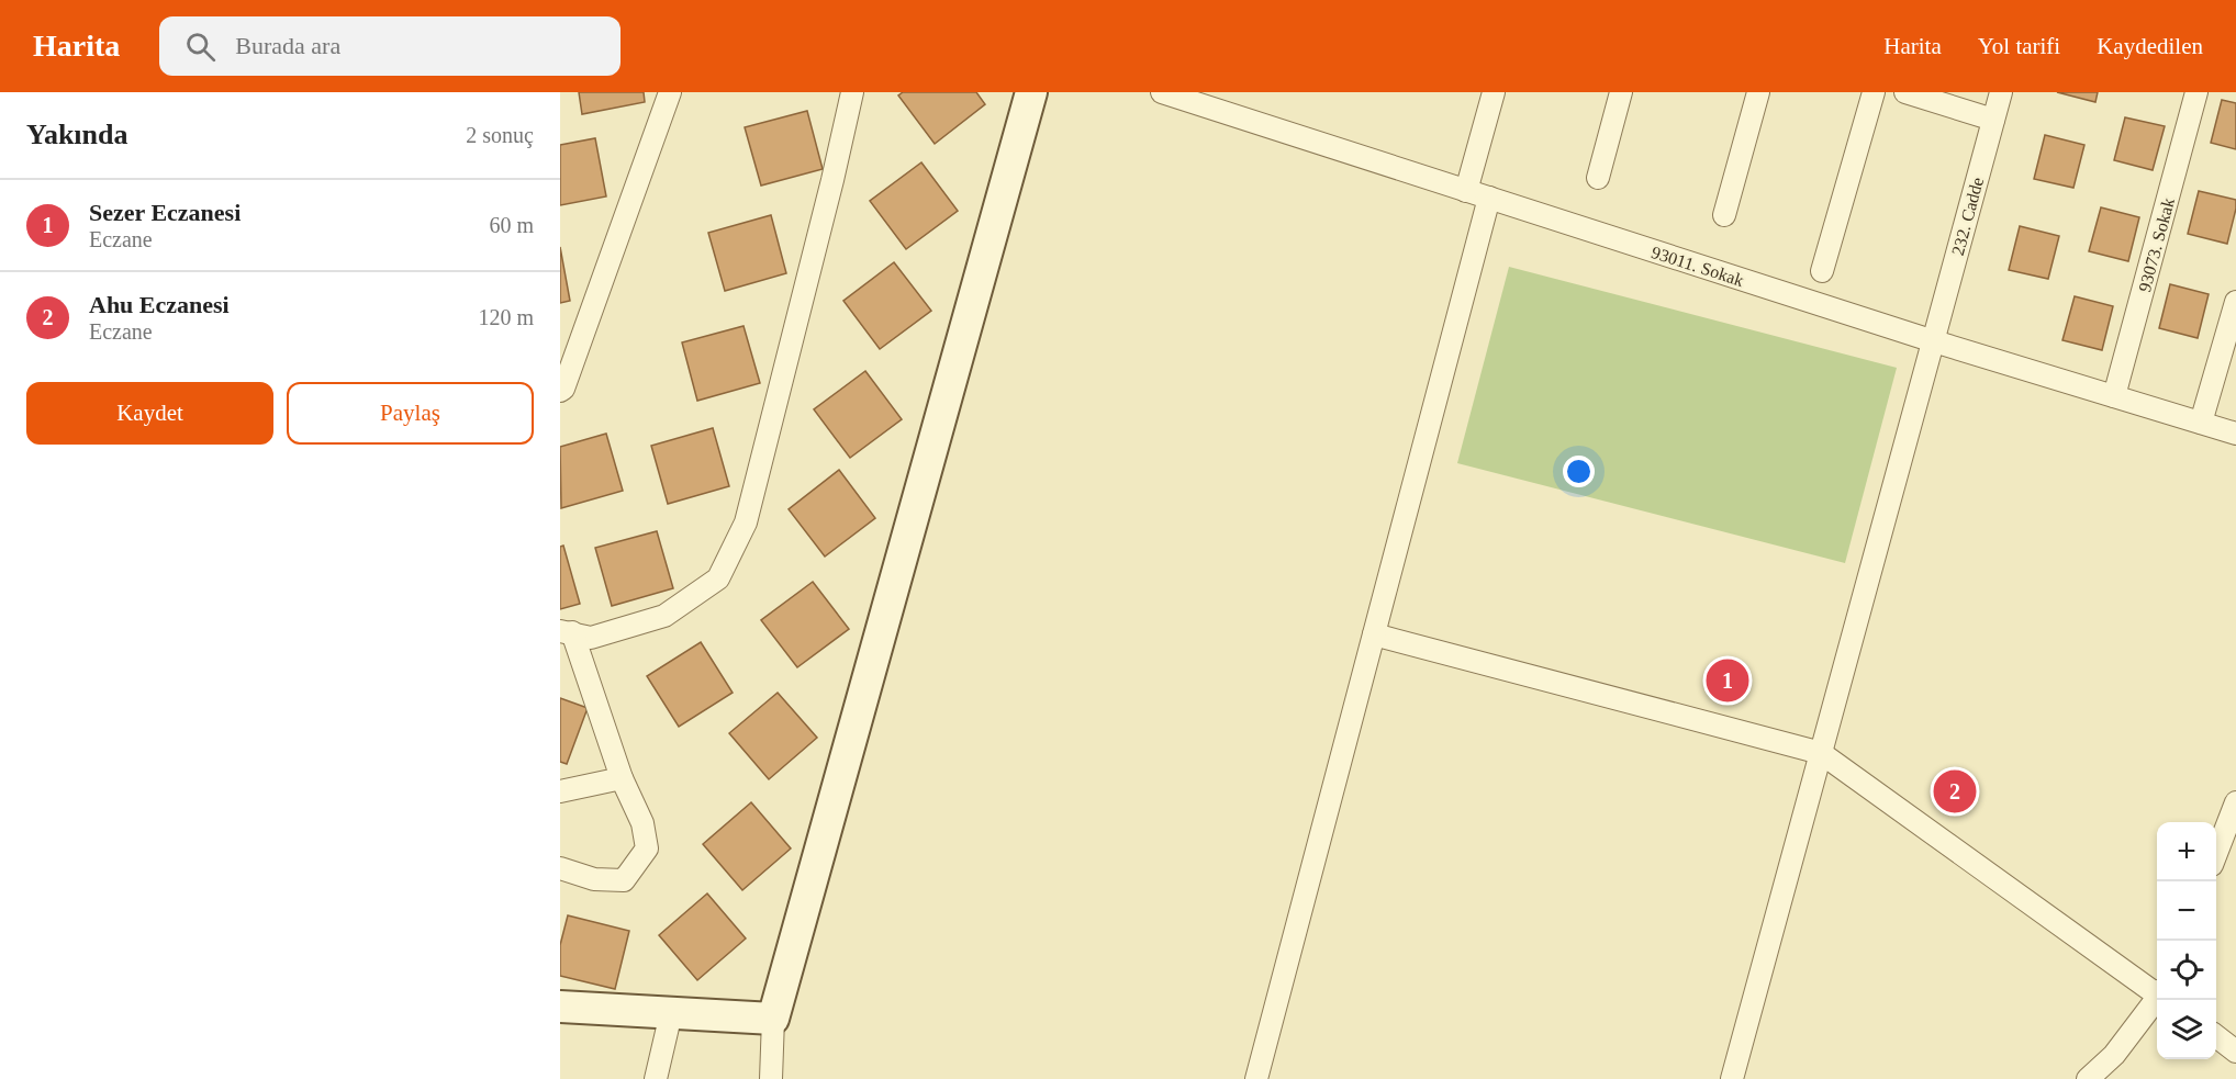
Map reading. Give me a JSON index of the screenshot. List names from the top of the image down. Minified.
{"streets":{"street":["232. Cadde","93073. Sokak","93011. Sokak"]},"crossings":[["232. Cadde","93011. Sokak"],["93073. Sokak","93011. Sokak"]],"page":{"header":"Harita","search":"Burada ara","nav":["Harita","Yol tarifi","Kaydedilen"],"heading":["Yakında","2 sonuç"],"list":[{"mark":"1","name":"Sezer Eczanesi","note":"Eczane","value":"60 m"},{"mark":"2","name":"Ahu Eczanesi","note":"Eczane","value":"120 m"}],"buttons":["Kaydet","Paylaş"],"pins":["1","2"],"map_buttons":["+","−"]}}
